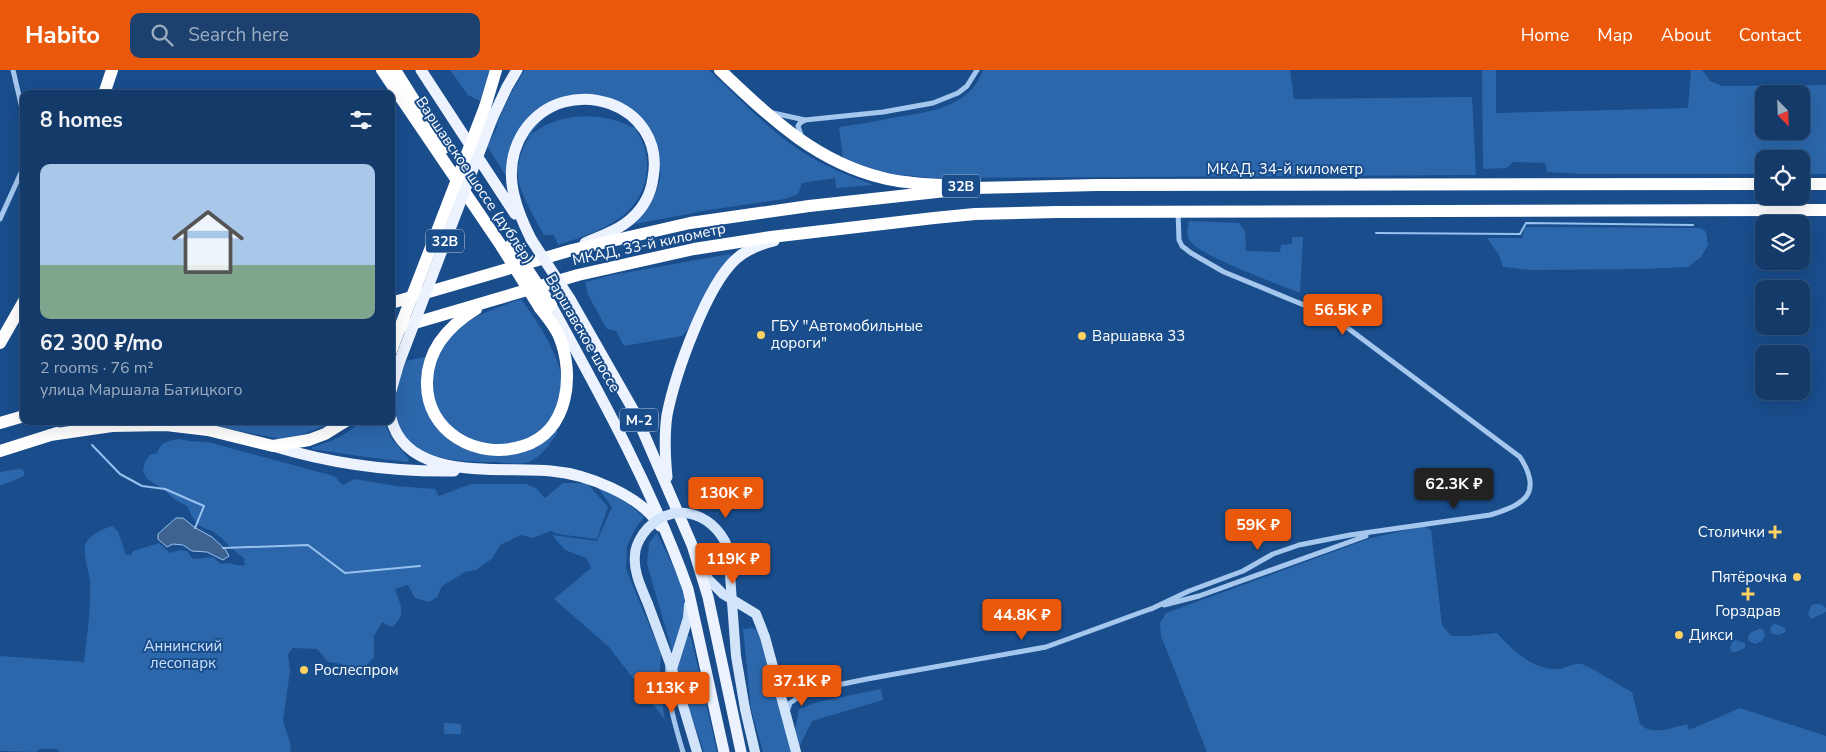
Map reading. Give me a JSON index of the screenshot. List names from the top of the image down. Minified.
{"streets":{"highway":["МКАД, 34-й километр","Варшавское шоссе (дублёр)","32B","МКАД, 33-й километр","Варшавское шоссе","М-2"]},"crossings":[["МКАД, 34-й километр","32B"],["МКАД, 34-й километр","МКАД, 33-й километр"],["Варшавское шоссе (дублёр)","Варшавское шоссе"]],"parks":["Аннинский лесопарк"],"places":{"other":["ГБУ \"Автомобильные дороги\"","Варшавка 33","Пятёрочка","Дикси","Рослеспром"],"health":["Столички","Горздрав"]},"north":"bottom right","page":{"header":"Habito","search":"Search here","nav":["Home","Map","About","Contact"],"map_buttons":["+","−"],"heading":"8 homes","list":[{"name":"62 300 ₽/mo","note":"2 rooms · 76 m² · улица Маршала Батицкого"}],"price":["56.5K ₽","62.3K ₽","130K ₽","59K ₽","119K ₽","44.8K ₽","37.1K ₽","113K ₽"]}}
